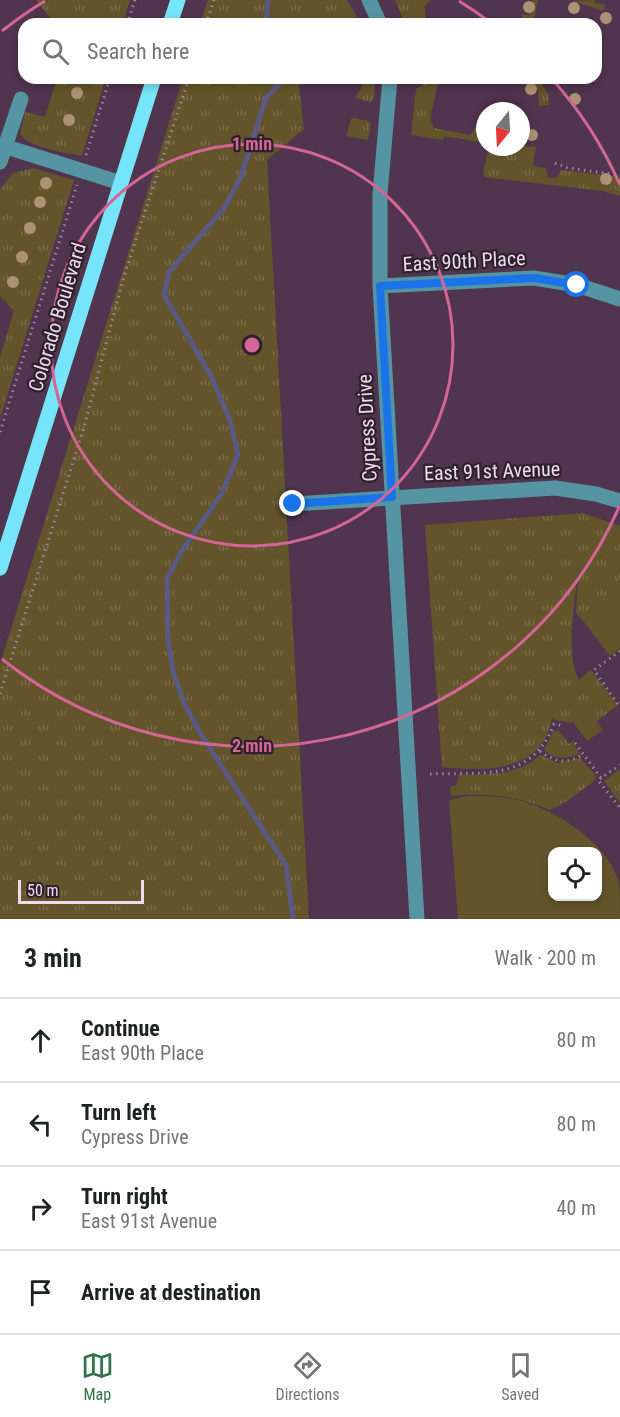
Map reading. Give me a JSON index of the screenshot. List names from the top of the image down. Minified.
{"streets":{"main road":["Colorado Boulevard"],"street":["East 90th Place","Cypress Drive","East 91st Avenue"]},"crossings":[["East 90th Place","Cypress Drive"],["Cypress Drive","East 91st Avenue"]],"scale_bar":"50 m","north":"bottom","page":{"search":"Search here","scale":"50 m","heading":["3 min","Walk · 200 m"],"list":[["Continue","East 90th Place","80 m"],["Turn left","Cypress Drive","80 m"],["Turn right","East 91st Avenue","40 m"],"Arrive at destination"],"nav":["Map","Directions","Saved"]},"rings":["1 min","2 min"]}
